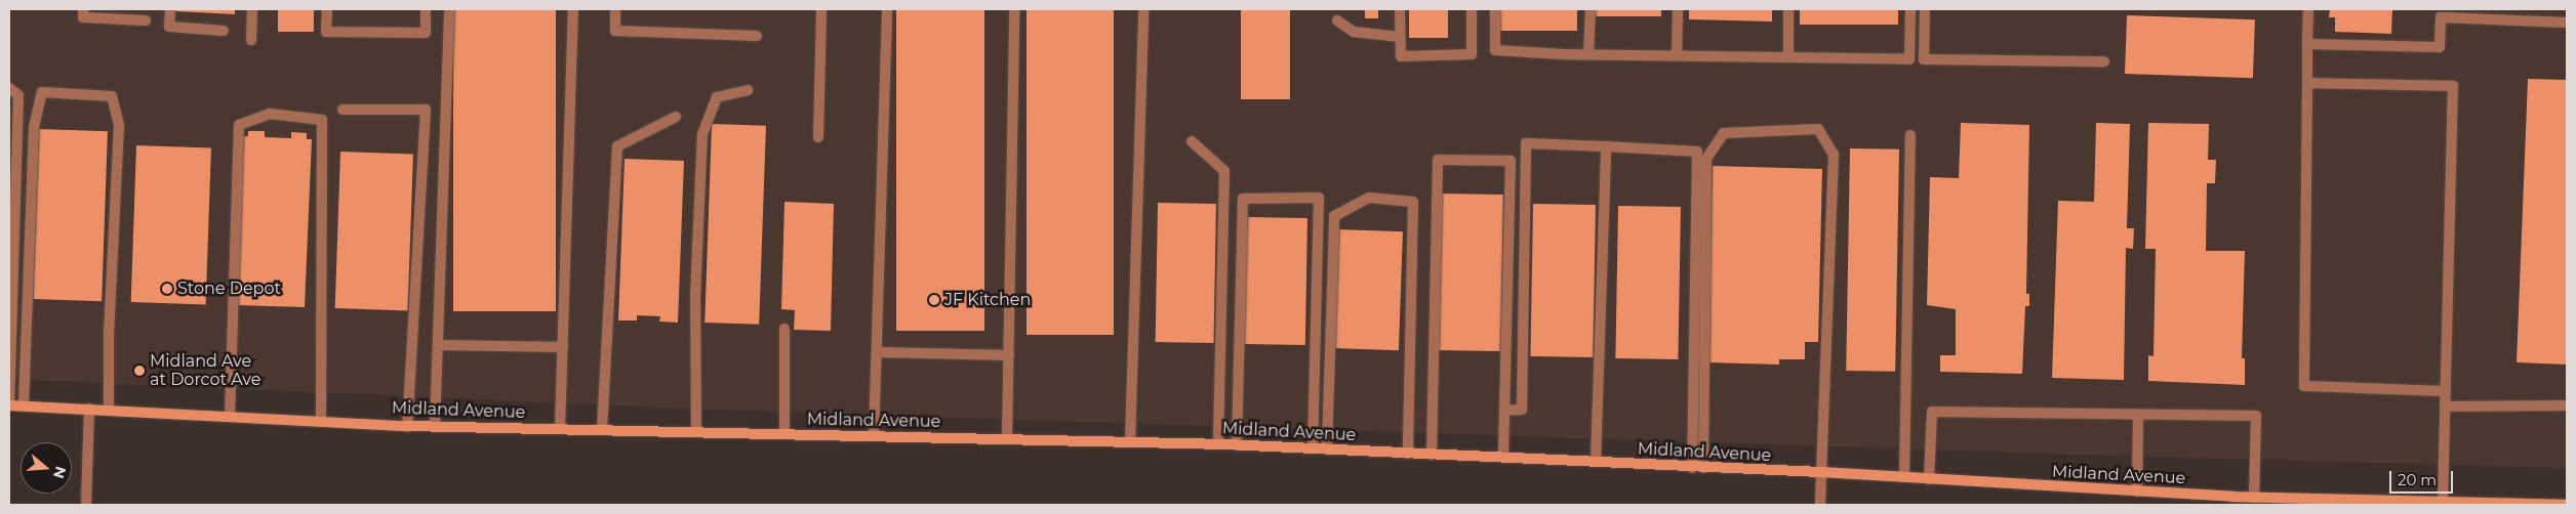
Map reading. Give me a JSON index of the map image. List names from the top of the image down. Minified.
{"streets":{"main road":["Midland Avenue"]},"places":["Stone Depot","JF Kitchen","Midland Ave at Dorcot Ave"],"scale_bar":"20 m","north":"right"}
